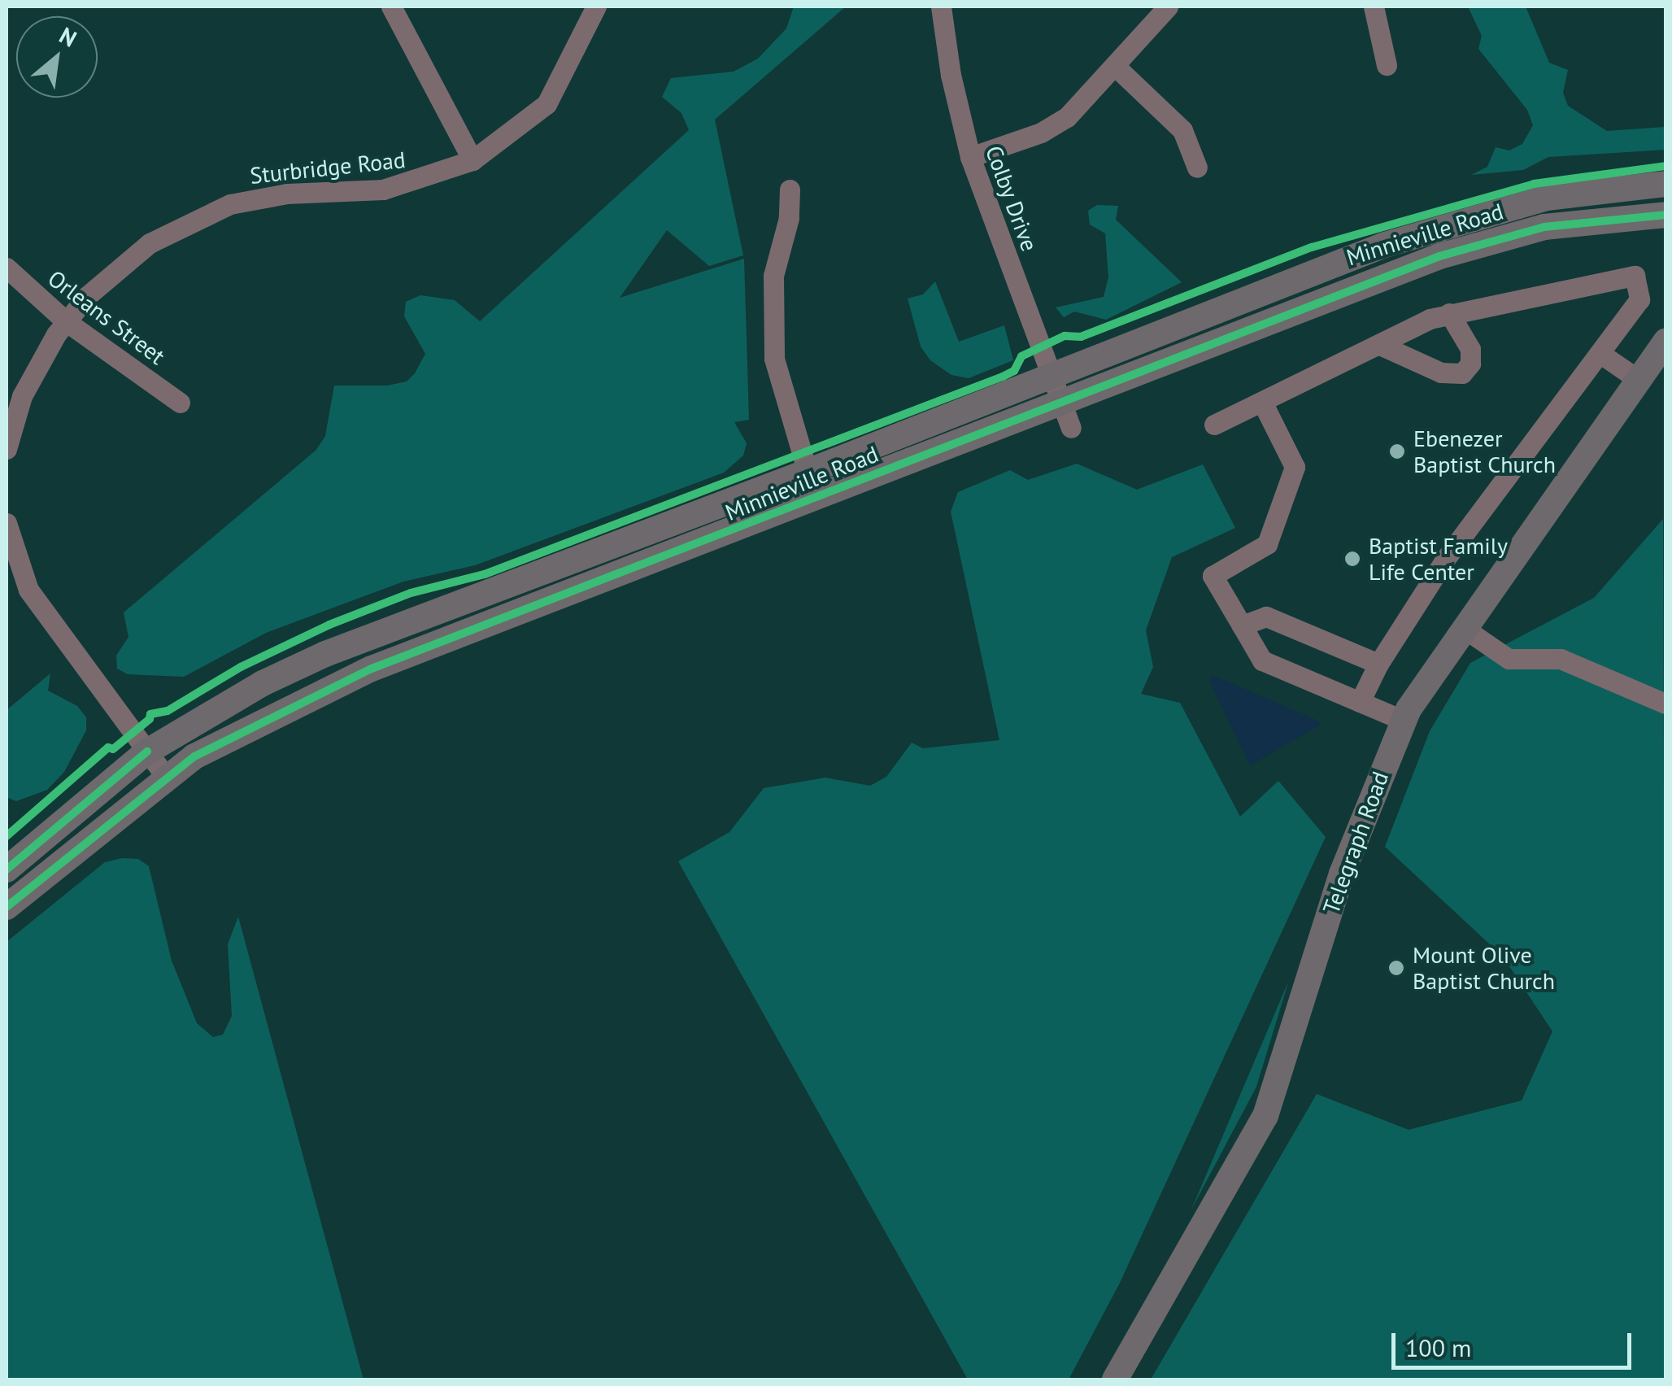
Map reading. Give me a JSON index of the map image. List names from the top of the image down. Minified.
{"streets":{"main road":["Minnieville Road","Telegraph Road"],"street":["Sturbridge Road","Colby Drive","Orleans Street"]},"crossings":[["Sturbridge Road","Orleans Street"],["Colby Drive","Minnieville Road"]],"places":["Ebenezer Baptist Church","Baptist Family Life Center","Mount Olive Baptist Church"],"scale_bar":"100 m","north":"top right"}
